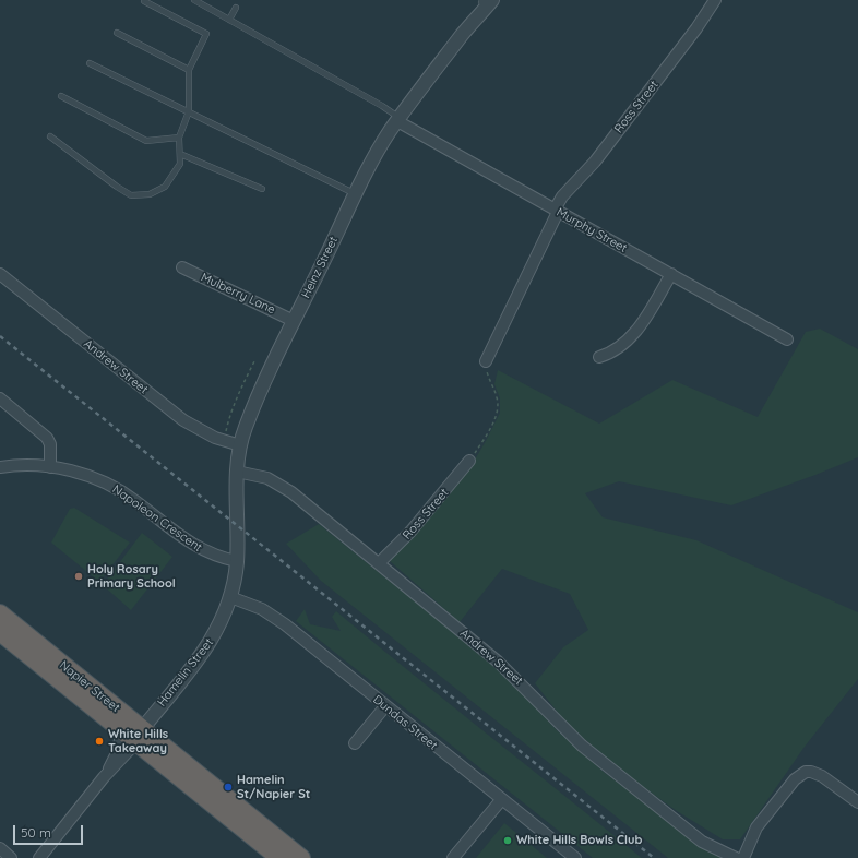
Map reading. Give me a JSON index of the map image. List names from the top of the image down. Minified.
{"streets":{"highway":["Napier Street"],"street":["Ross Street","Murphy Street","Heinz Street","Mulberry Lane","Andrew Street","Napoleon Crescent","Hamelin Street","Dundas Street"]},"crossings":[["Ross Street","Murphy Street"],["Ross Street","Andrew Street"],["Murphy Street","Heinz Street"],["Heinz Street","Mulberry Lane"],["Heinz Street","Andrew Street"],["Heinz Street","Hamelin Street"],["Napoleon Crescent","Hamelin Street"],["Hamelin Street","Napier Street"],["Hamelin Street","Dundas Street"]],"places":["Holy Rosary Primary School","White Hills Takeaway","Hamelin St/Napier St","White Hills Bowls Club"],"scale_bar":"50 m"}
